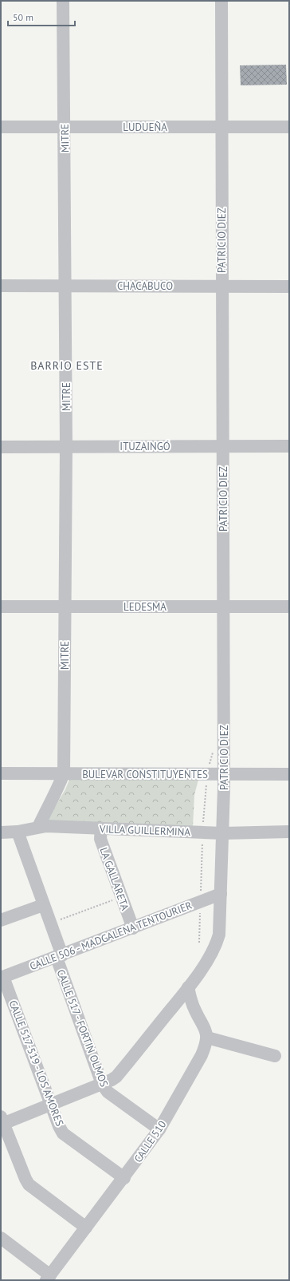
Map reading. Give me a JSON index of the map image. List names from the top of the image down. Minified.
{"streets":{"street":["LUDUEÑA","MITRE","PATRICIO DIEZ","CHACABUCO","ITUZAINGÓ","LEDESMA","BULEVAR CONSTITUYENTES","VILLA GUILLERMINA","LA GALLARETA","CALLE 506 - MADGALENA TENTOURIER","CALLE 517 - FORTIN OLMOS","CALLE 517-519 - LOS AMORES","CALLE 510"]},"crossings":[["LUDUEÑA","MITRE"],["LUDUEÑA","PATRICIO DIEZ"],["MITRE","CHACABUCO"],["MITRE","ITUZAINGÓ"],["MITRE","LEDESMA"],["MITRE","BULEVAR CONSTITUYENTES"],["MITRE","VILLA GUILLERMINA"],["PATRICIO DIEZ","CHACABUCO"],["PATRICIO DIEZ","ITUZAINGÓ"],["PATRICIO DIEZ","LEDESMA"],["PATRICIO DIEZ","BULEVAR CONSTITUYENTES"],["PATRICIO DIEZ","VILLA GUILLERMINA"],["PATRICIO DIEZ","CALLE 506 - MADGALENA TENTOURIER"],["PATRICIO DIEZ","CALLE 517 - FORTIN OLMOS"],["PATRICIO DIEZ","CALLE 517-519 - LOS AMORES"],["VILLA GUILLERMINA","LA GALLARETA"],["VILLA GUILLERMINA","CALLE 517 - FORTIN OLMOS"],["LA GALLARETA","CALLE 506 - MADGALENA TENTOURIER"],["CALLE 506 - MADGALENA TENTOURIER","CALLE 517 - FORTIN OLMOS"],["CALLE 506 - MADGALENA TENTOURIER","CALLE 517-519 - LOS AMORES"],["CALLE 517 - FORTIN OLMOS","CALLE 510"],["CALLE 517-519 - LOS AMORES","CALLE 510"]],"districts":["BARRIO ESTE"],"scale_bar":"50 m"}
